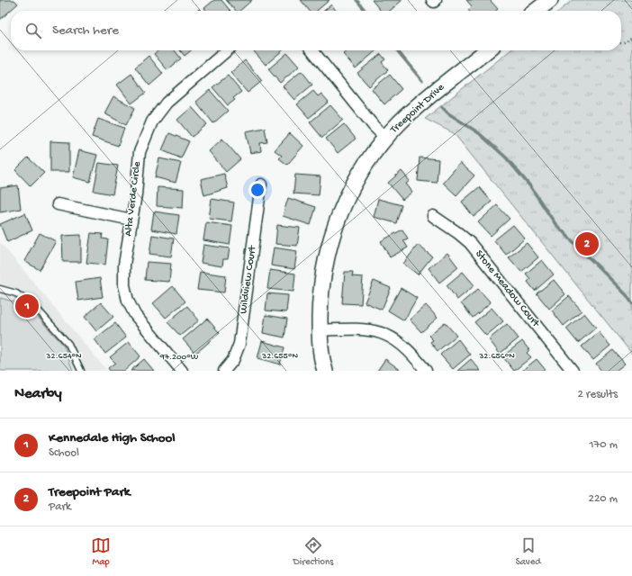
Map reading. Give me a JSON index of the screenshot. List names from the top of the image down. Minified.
{"streets":{"street":["Treepoint Drive","Alta Verde Circle","Wildview Court","Stone Meadow Court"]},"page":{"search":"Search here","pins":["2","1"],"heading":["Nearby","2 results"],"list":[{"mark":"1","name":"Kennedale High School","note":"School","value":"170 m"},{"mark":"2","name":"Treepoint Park","note":"Park","value":"220 m"}],"nav":["Map","Directions","Saved"]},"coordinates":["32.654°N","32.655°N","32.656°N","97.200°W"]}
